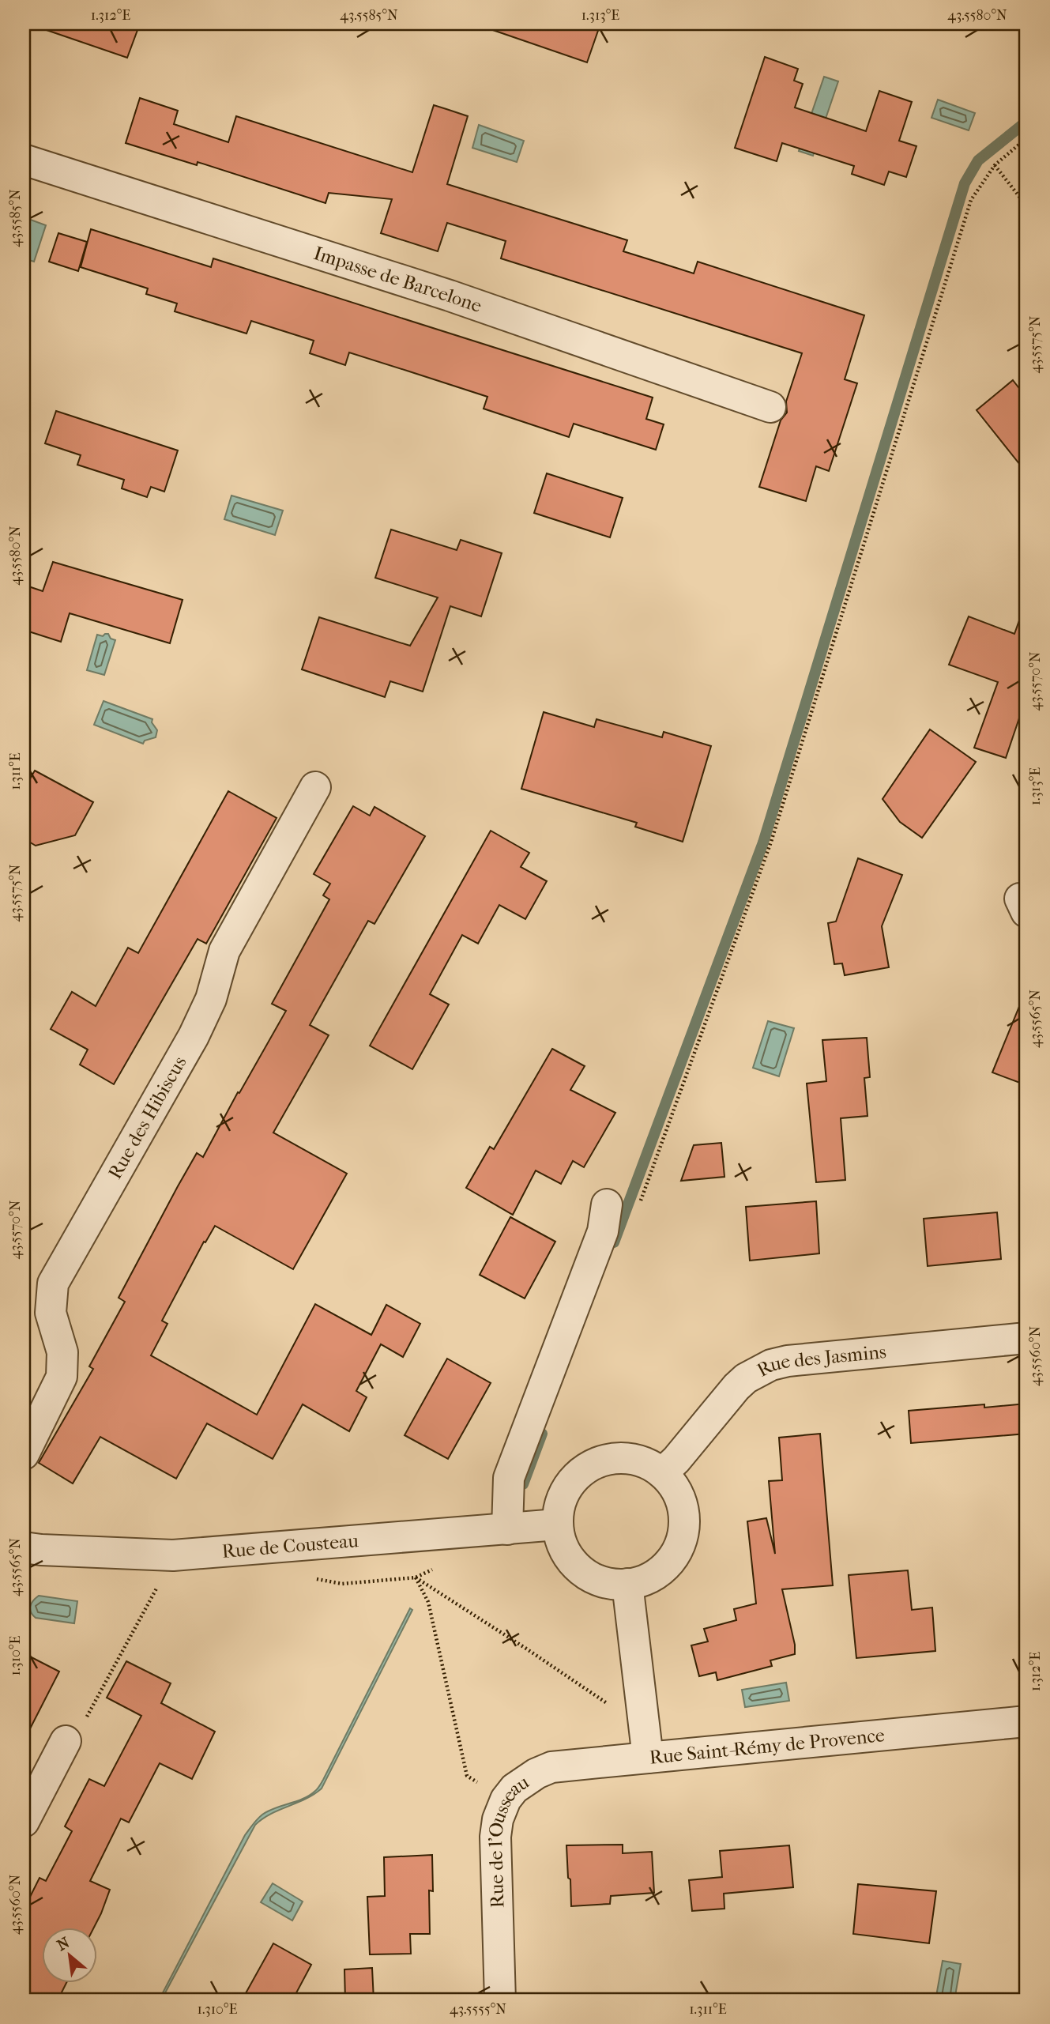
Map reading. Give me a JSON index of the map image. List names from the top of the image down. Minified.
{"streets":{"street":["Impasse de Barcelone","Rue des Hibiscus","Rue des Jasmins","Rue de Cousteau","Rue Saint-Rémy de Provence","Rue de l'Ousseau"]},"crossings":[["Rue des Jasmins","Rue de Cousteau"],["Rue des Jasmins","Rue Saint-Rémy de Provence"],["Rue de Cousteau","Rue Saint-Rémy de Provence"],["Rue Saint-Rémy de Provence","Rue de l'Ousseau"]],"north":"top left","coordinates":["1.312°E","43.5585°N","1.313°E","43.5580°N","43.5575°N","43.5570°N","1.311°E","43.5565°N","43.5560°N","1.310°E","43.5555°N"]}
